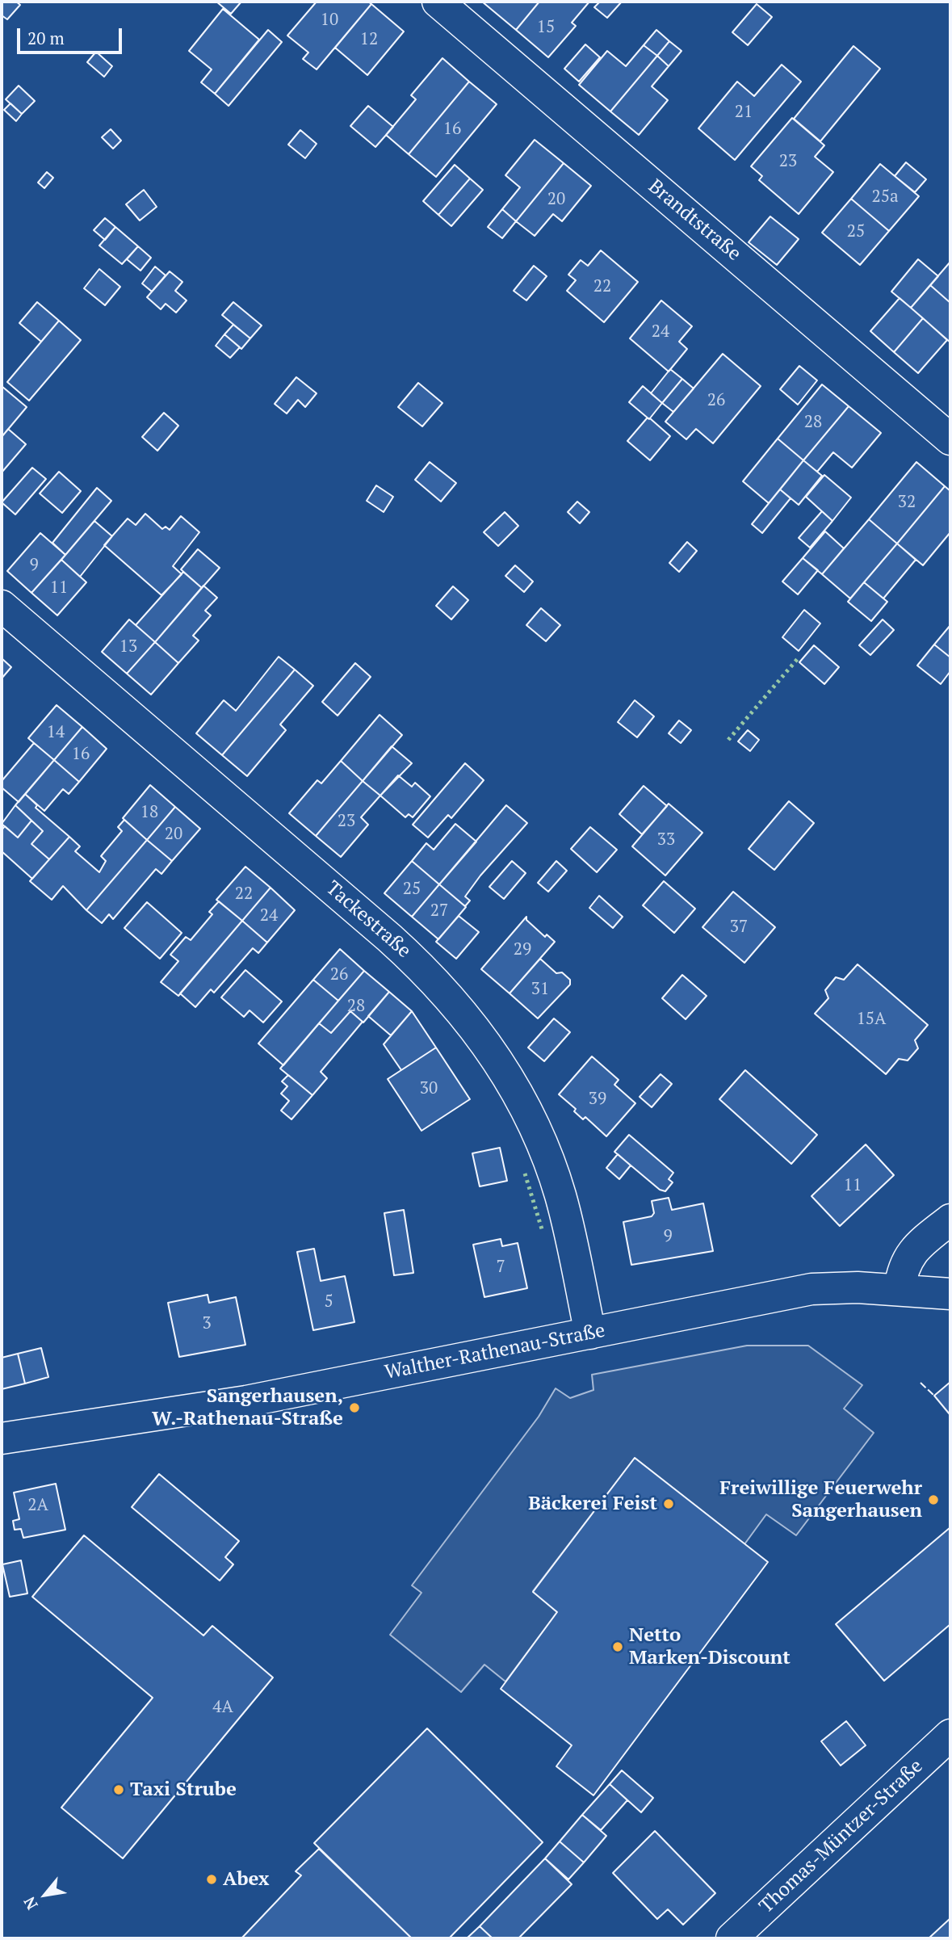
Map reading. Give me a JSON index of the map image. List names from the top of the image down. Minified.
{"streets":{"street":["Brandtstraße","Tackestraße","Walther-Rathenau-Straße","Thomas-Müntzer-Straße"]},"crossings":[["Tackestraße","Walther-Rathenau-Straße"]],"places":["Sangerhausen, W.-Rathenau-Straße","Freiwillige Feuerwehr Sangerhausen","Bäckerei Feist","Netto Marken-Discount","Taxi Strube","Abex"],"house_numbers":["10","15","12","21","16","23","25a","20","25","22","24","26","28","32","9","11","13","14","16","18","23","20","33","25","22","27","24","37","29","26","31","28","15A","30","39","11","9","7","5","3","2A","4A"],"scale_bar":"20 m","north":"bottom left"}
